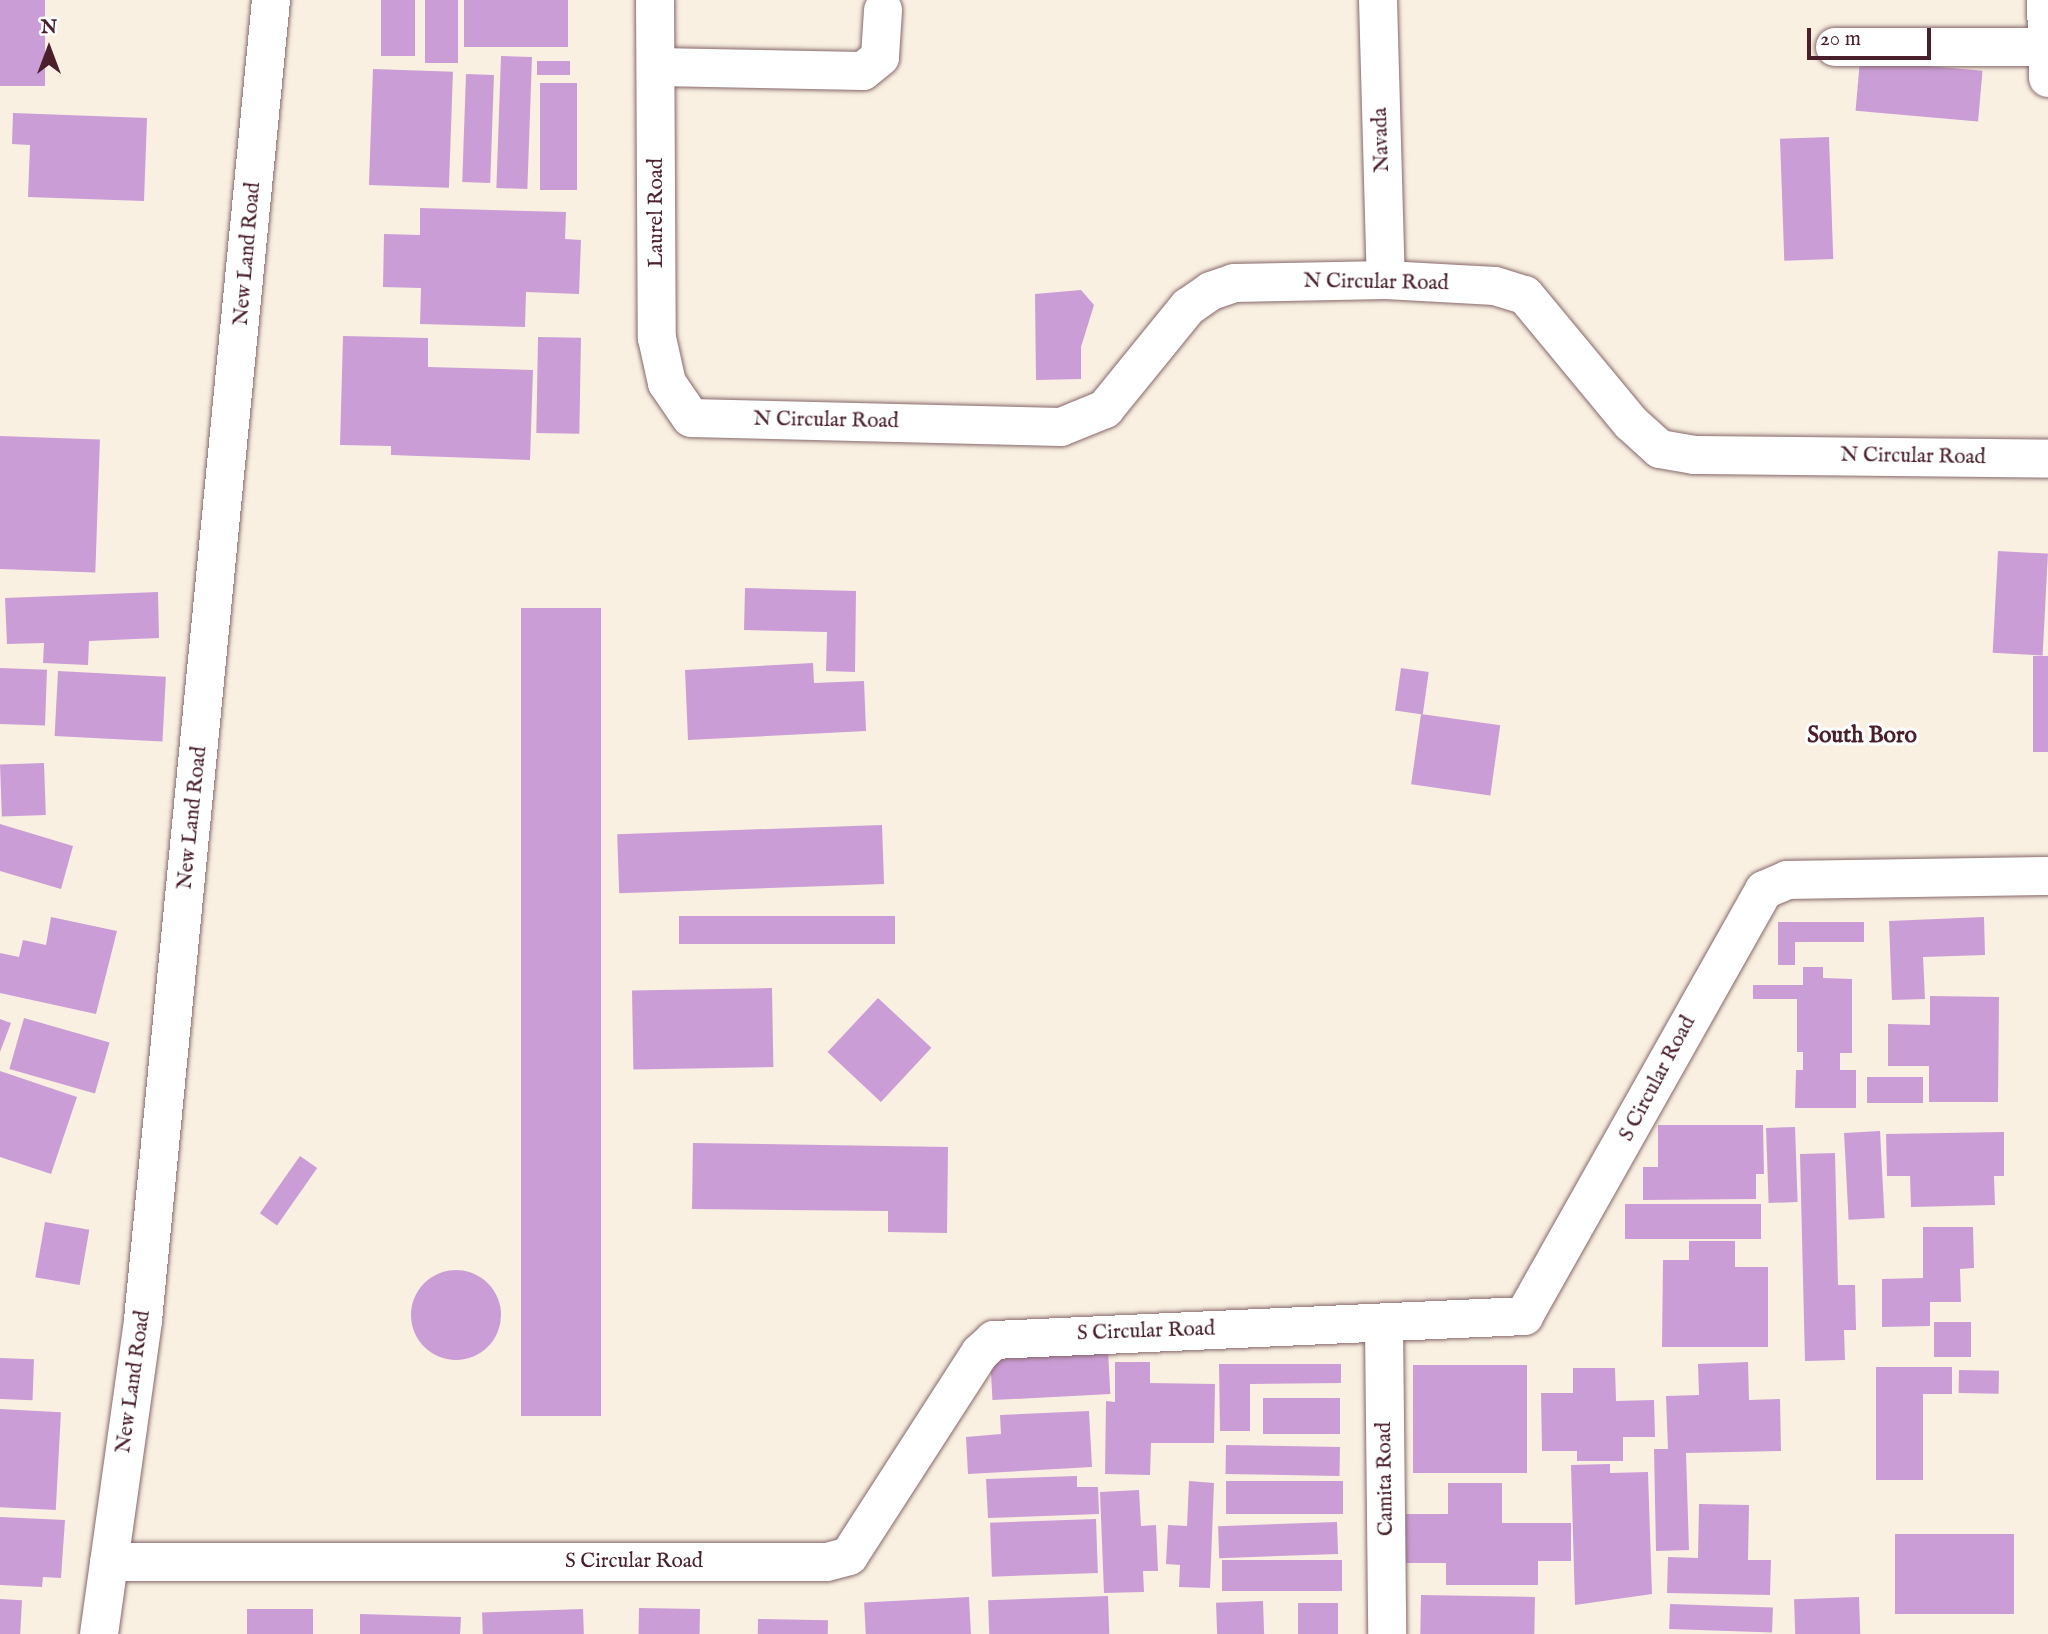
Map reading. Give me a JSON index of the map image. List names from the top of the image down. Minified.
{"streets":{"street":["Navada","Laurel Road","New Land Road","N Circular Road","S Circular Road","Camita Road"]},"crossings":[["Navada","N Circular Road"],["Laurel Road","N Circular Road"],["New Land Road","S Circular Road"],["S Circular Road","Camita Road"]],"districts":["South Boro"],"scale_bar":"20 m","north":"top"}
